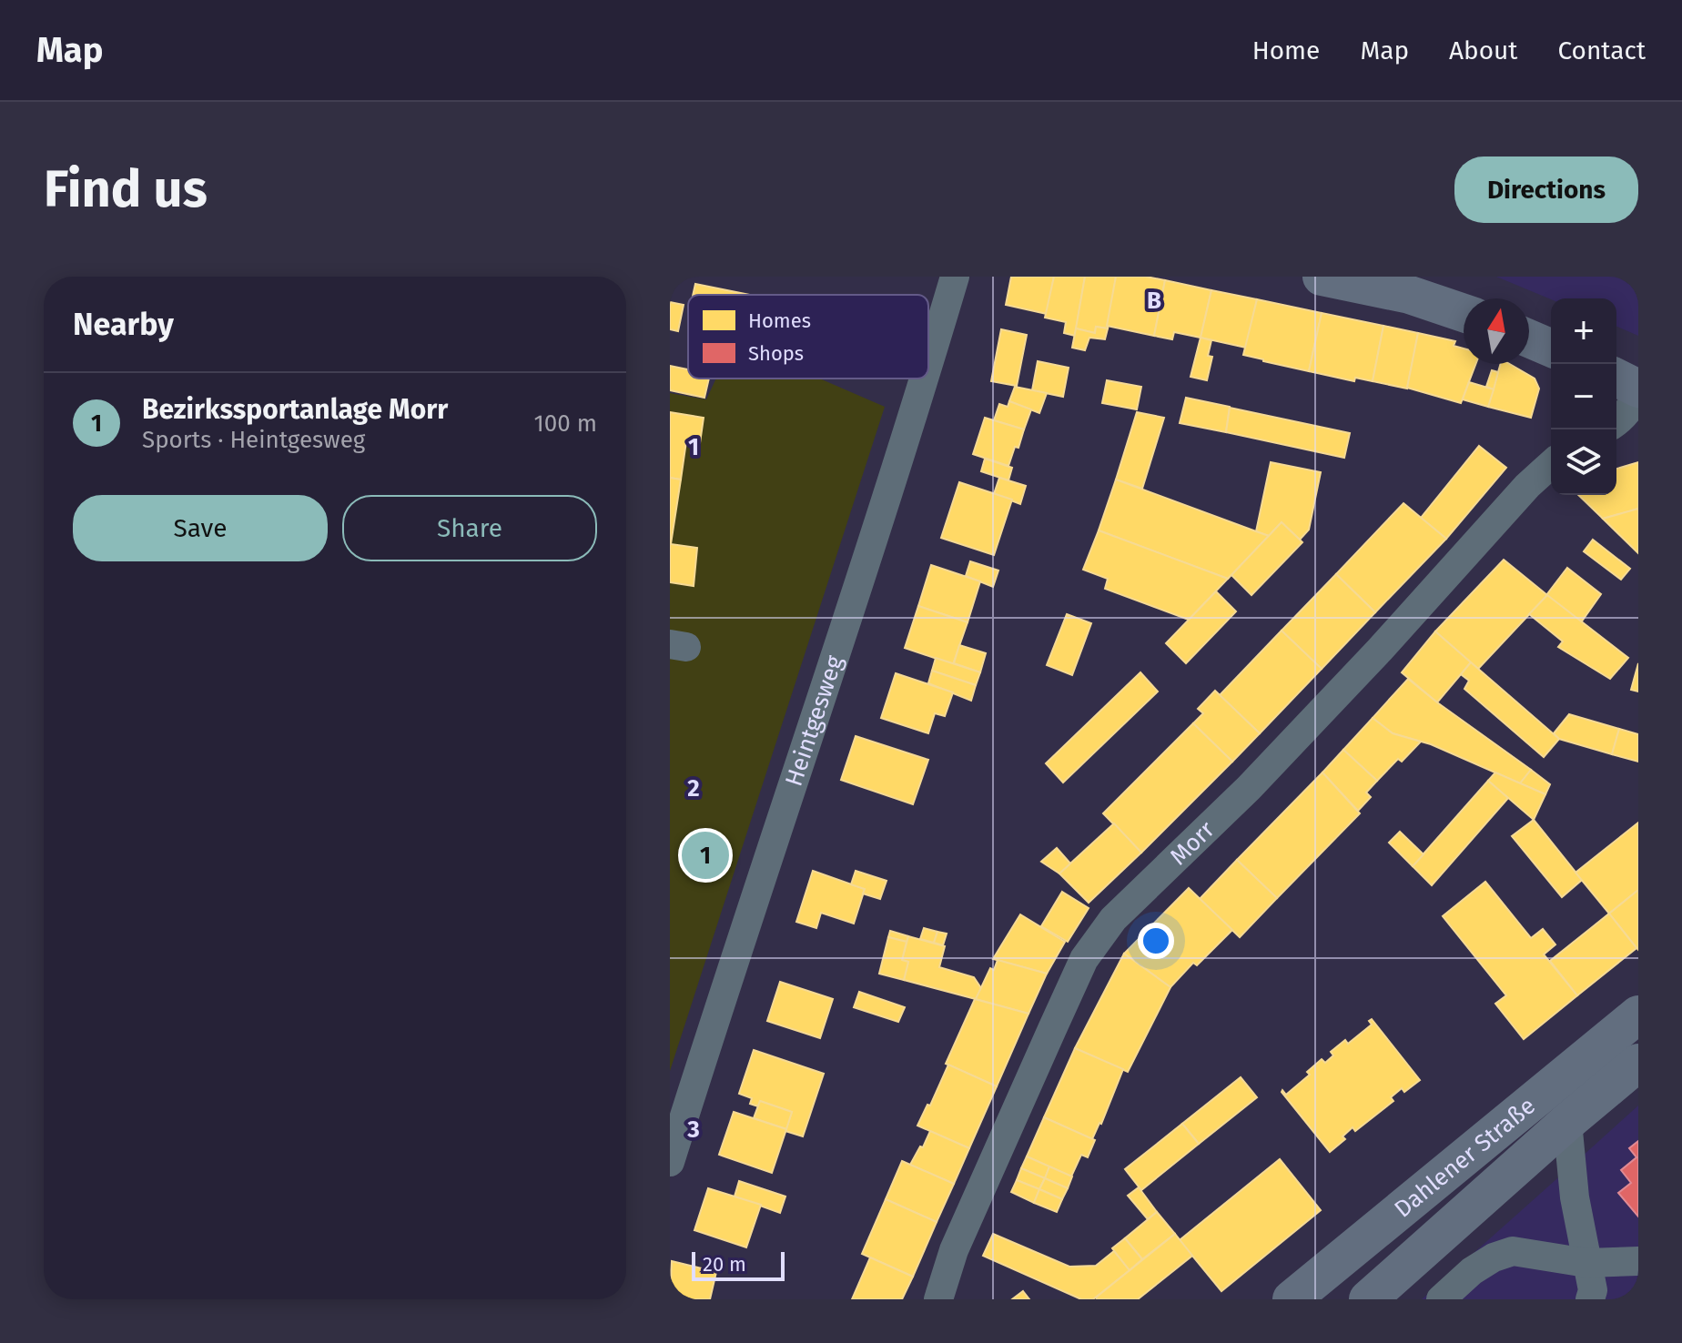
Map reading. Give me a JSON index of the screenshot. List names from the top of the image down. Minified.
{"streets":{"main road":["Dahlener Straße"],"street":["Heintgesweg","Morr"]},"legend":["Homes","Shops"],"scale_bar":"20 m","north":"top","page":{"header":"Map","nav":["Home","Map","About","Contact"],"buttons":["Directions",["Save","Share"]],"title":"Find us","heading":"Nearby","map_buttons":["+","−"],"list":[{"mark":"1","name":"Bezirkssportanlage Morr","note":"Sports · Heintgesweg","value":"100 m"}],"pins":"1","scale":"20 m"},"grid":{"columns":["B"],"rows":["1","2","3"]}}
